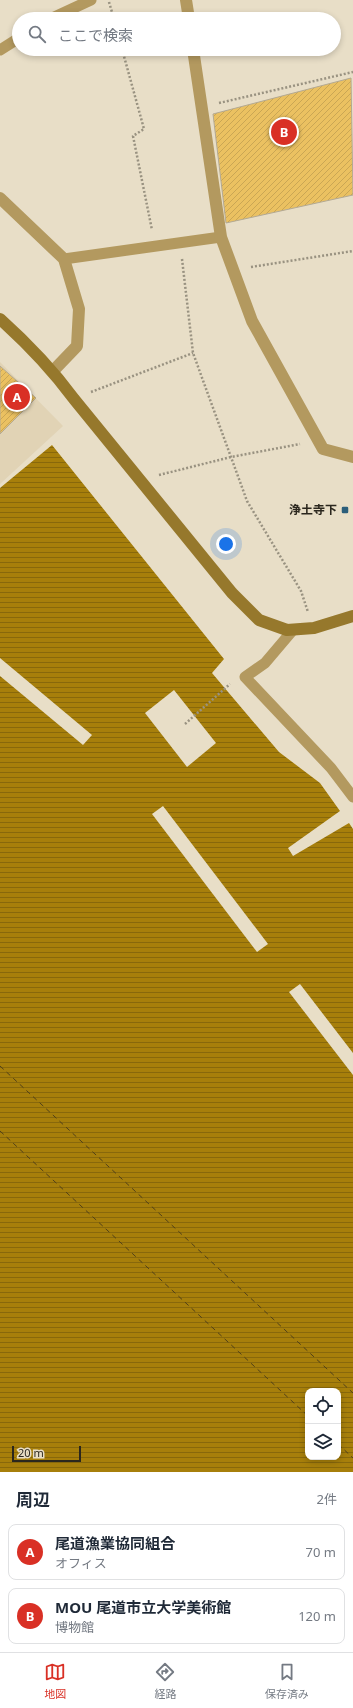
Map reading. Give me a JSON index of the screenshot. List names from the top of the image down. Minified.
{"places":{"transit":["浄土寺下"]},"scale_bar":"20 m","page":{"search":"ここで検索","pins":["B","A"],"scale":"20 m","heading":["周辺","2件"],"list":[{"mark":"A","name":"尾道漁業協同組合","note":"オフィス","value":"70 m"},{"mark":"B","name":"MOU 尾道市立大学美術館","note":"博物館","value":"120 m"}],"nav":["地図","経路","保存済み"]}}
